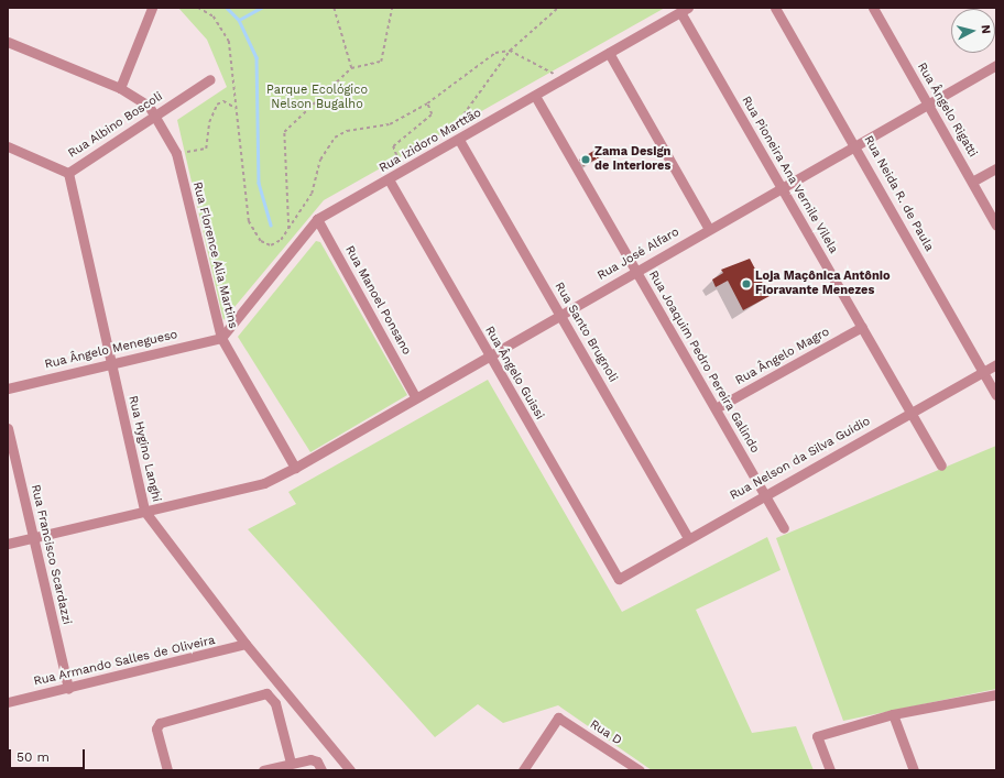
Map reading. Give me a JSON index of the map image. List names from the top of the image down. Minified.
{"streets":{"street":["Rua Ângelo Rigatti","Rua Albino Boscoli","Rua Izidoro Marttão","Rua Pioneira Ana Vernile Vilela","Rua Neida R. de Paula","Rua José Alfaro","Rua Florence Alia Martins","Rua Manoel Ponsano","Rua Santo Brugnoli","Rua Ângelo Menegueso","Rua Ângelo Magro","Rua Joaquim Pedro Pereira Galindo","Rua Ângelo Guissi","Rua Hygino Langhi","Rua Nelson da Silva Guidio","Rua Francisco Scardazzi","Rua Armando Salles de Oliveira","Rua D"]},"crossings":[["Rua Ângelo Rigatti","Rua José Alfaro"],["Rua Albino Boscoli","Rua Florence Alia Martins"],["Rua Albino Boscoli","Rua Hygino Langhi"],["Rua Izidoro Marttão","Rua Pioneira Ana Vernile Vilela"],["Rua Izidoro Marttão","Rua Florence Alia Martins"],["Rua Izidoro Marttão","Rua Manoel Ponsano"],["Rua Izidoro Marttão","Rua Santo Brugnoli"],["Rua Izidoro Marttão","Rua Ângelo Menegueso"],["Rua Izidoro Marttão","Rua Joaquim Pedro Pereira Galindo"],["Rua Izidoro Marttão","Rua Ângelo Guissi"],["Rua Pioneira Ana Vernile Vilela","Rua José Alfaro"],["Rua Pioneira Ana Vernile Vilela","Rua Ângelo Magro"],["Rua Pioneira Ana Vernile Vilela","Rua Nelson da Silva Guidio"],["Rua Neida R. de Paula","Rua José Alfaro"],["Rua Neida R. de Paula","Rua Nelson da Silva Guidio"],["Rua José Alfaro","Rua Florence Alia Martins"],["Rua José Alfaro","Rua Manoel Ponsano"],["Rua José Alfaro","Rua Santo Brugnoli"],["Rua José Alfaro","Rua Joaquim Pedro Pereira Galindo"],["Rua José Alfaro","Rua Ângelo Guissi"],["Rua José Alfaro","Rua Hygino Langhi"],["Rua José Alfaro","Rua Francisco Scardazzi"],["Rua Florence Alia Martins","Rua Ângelo Menegueso"],["Rua Santo Brugnoli","Rua Nelson da Silva Guidio"],["Rua Ângelo Menegueso","Rua Hygino Langhi"],["Rua Ângelo Magro","Rua Joaquim Pedro Pereira Galindo"],["Rua Joaquim Pedro Pereira Galindo","Rua Nelson da Silva Guidio"],["Rua Ângelo Guissi","Rua Nelson da Silva Guidio"],["Rua Hygino Langhi","Rua Armando Salles de Oliveira"],["Rua Francisco Scardazzi","Rua Armando Salles de Oliveira"]],"parks":["Parque Ecológico Nelson Bugalho"],"places":["Zama Design de Interiores","Loja Maçônica Antônio Fioravante Menezes"],"scale_bar":"50 m","north":"right"}
